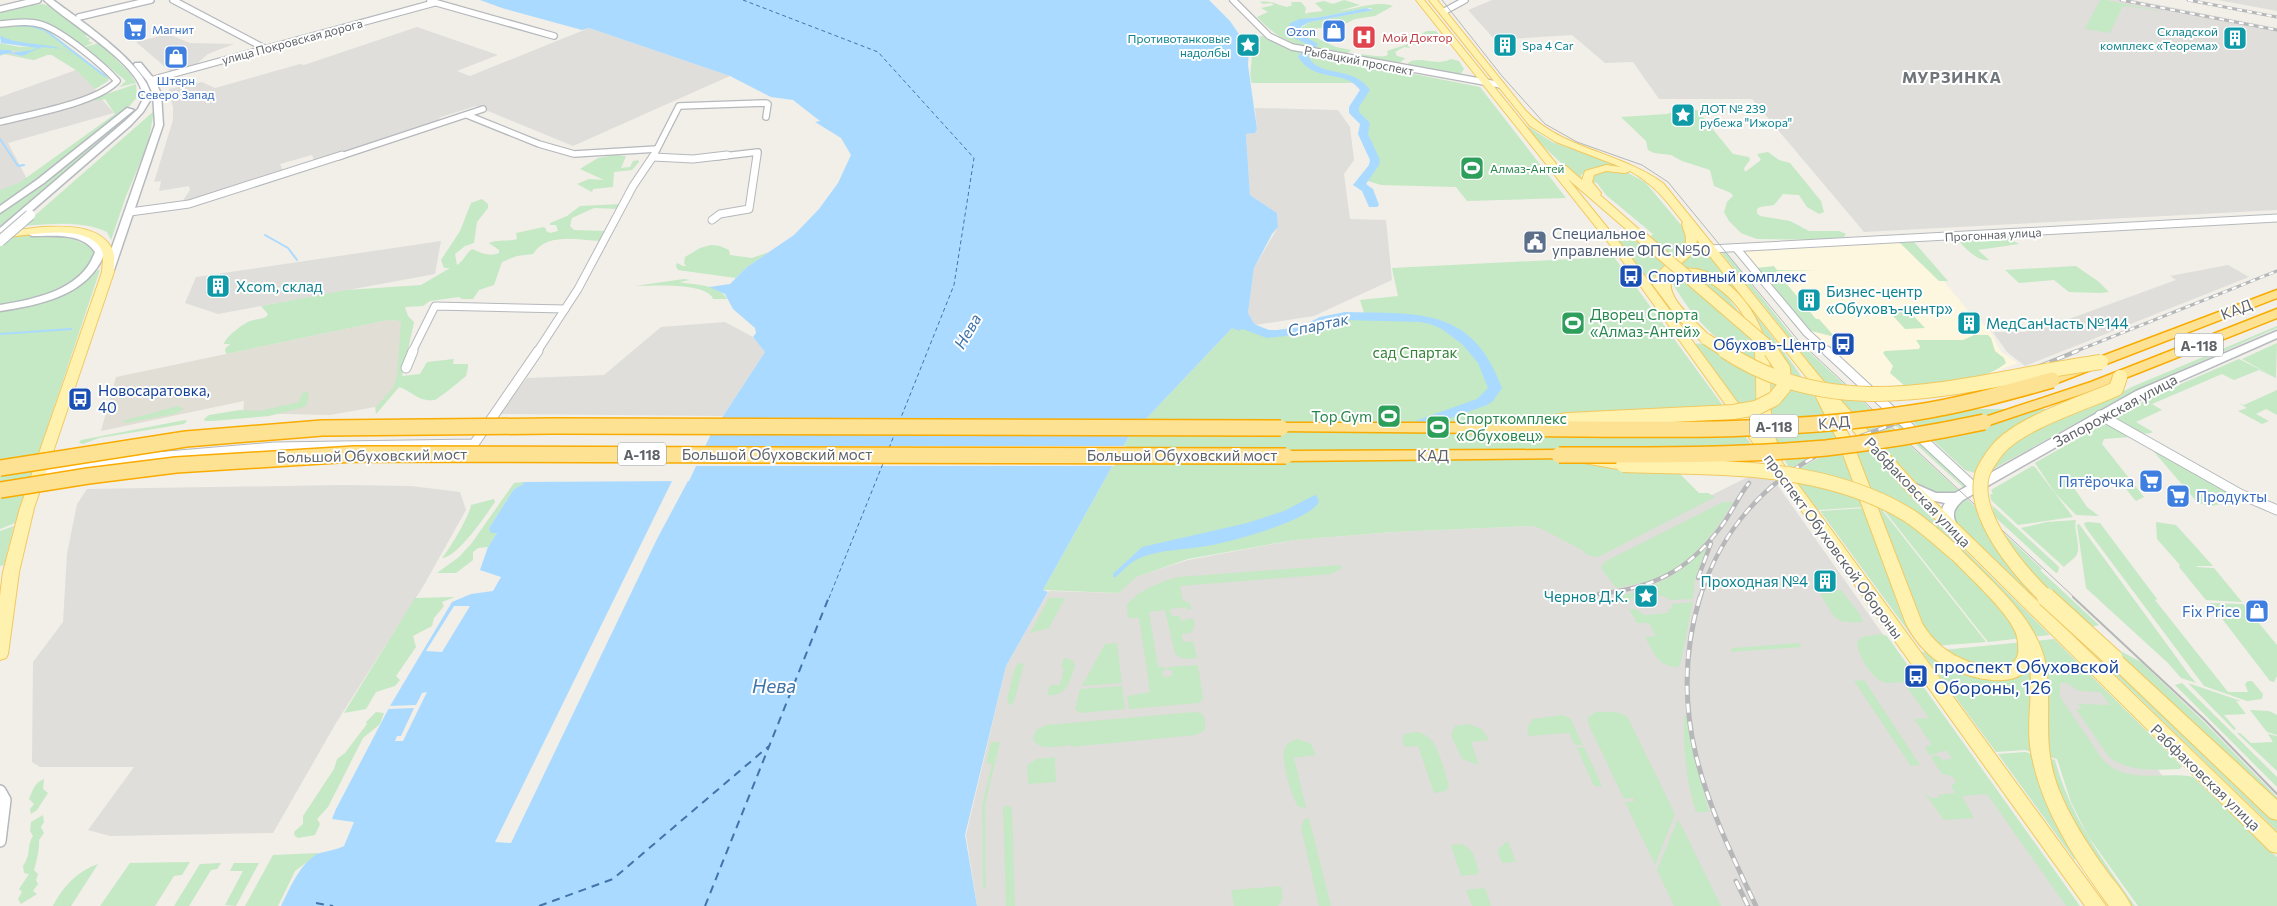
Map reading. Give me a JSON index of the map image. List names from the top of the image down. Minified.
{"streets":{"highway":["КАД","А-118","Большой Обуховский мост"],"main road":["Запорожская улица","Рабфаковская улица","проспект Обуховской Обороны"],"street":["улица Покровская дорога","Рыбацкий проспект","Прогонная улица"]},"crossings":[["Рыбацкий проспект","Рабфаковская улица"],["Рыбацкий проспект","проспект Обуховской Обороны"],["Прогонная улица","Рабфаковская улица"],["КАД","Большой Обуховский мост"]],"districts":["МУРЗИНКА"],"water":["Спартак","Нева"],"parks":["сад Спартак"],"places":{"supermarket":["Магнит","Пятёрочка","Продукты"],"shop":["Ozon","Штерн Северо Запад","Fix Price"],"hospital":["Мой Доктор"],"building":["Складской комплекс «Теорема»","Spa 4 Car","Xсom, склад","Бизнес-центр «Обуховъ-центр»","МедСанЧасть №144","Проходная №4"],"place":["Противотанковые надолбы","ДОТ № 239 рубежа \"Ижора\"","Чернов Д.К."],"sports":["Алмаз-Антей","Дворец Спорта «Алмаз-Антей»","Top Gym","Спорткомплекс «Обуховец»"],"public building":["Специальное управление ФПС №50"],"bus stop":["Спортивный комплекс","Обуховъ-Центр","Новосаратовка, 40","проспект Обуховской Обороны, 126"]}}
